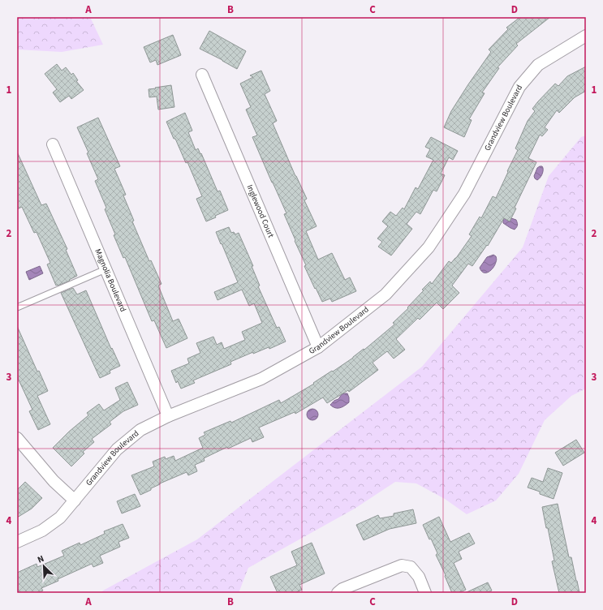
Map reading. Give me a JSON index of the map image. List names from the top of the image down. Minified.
{"streets":{"street":["Grandview Boulevard","Inglewood Court","Magnolia Boulevard"]},"crossings":[["Grandview Boulevard","Inglewood Court"],["Grandview Boulevard","Magnolia Boulevard"]],"north":"top left","grid":{"columns":["A","B","C","D"],"rows":["1","2","3","4"]}}
